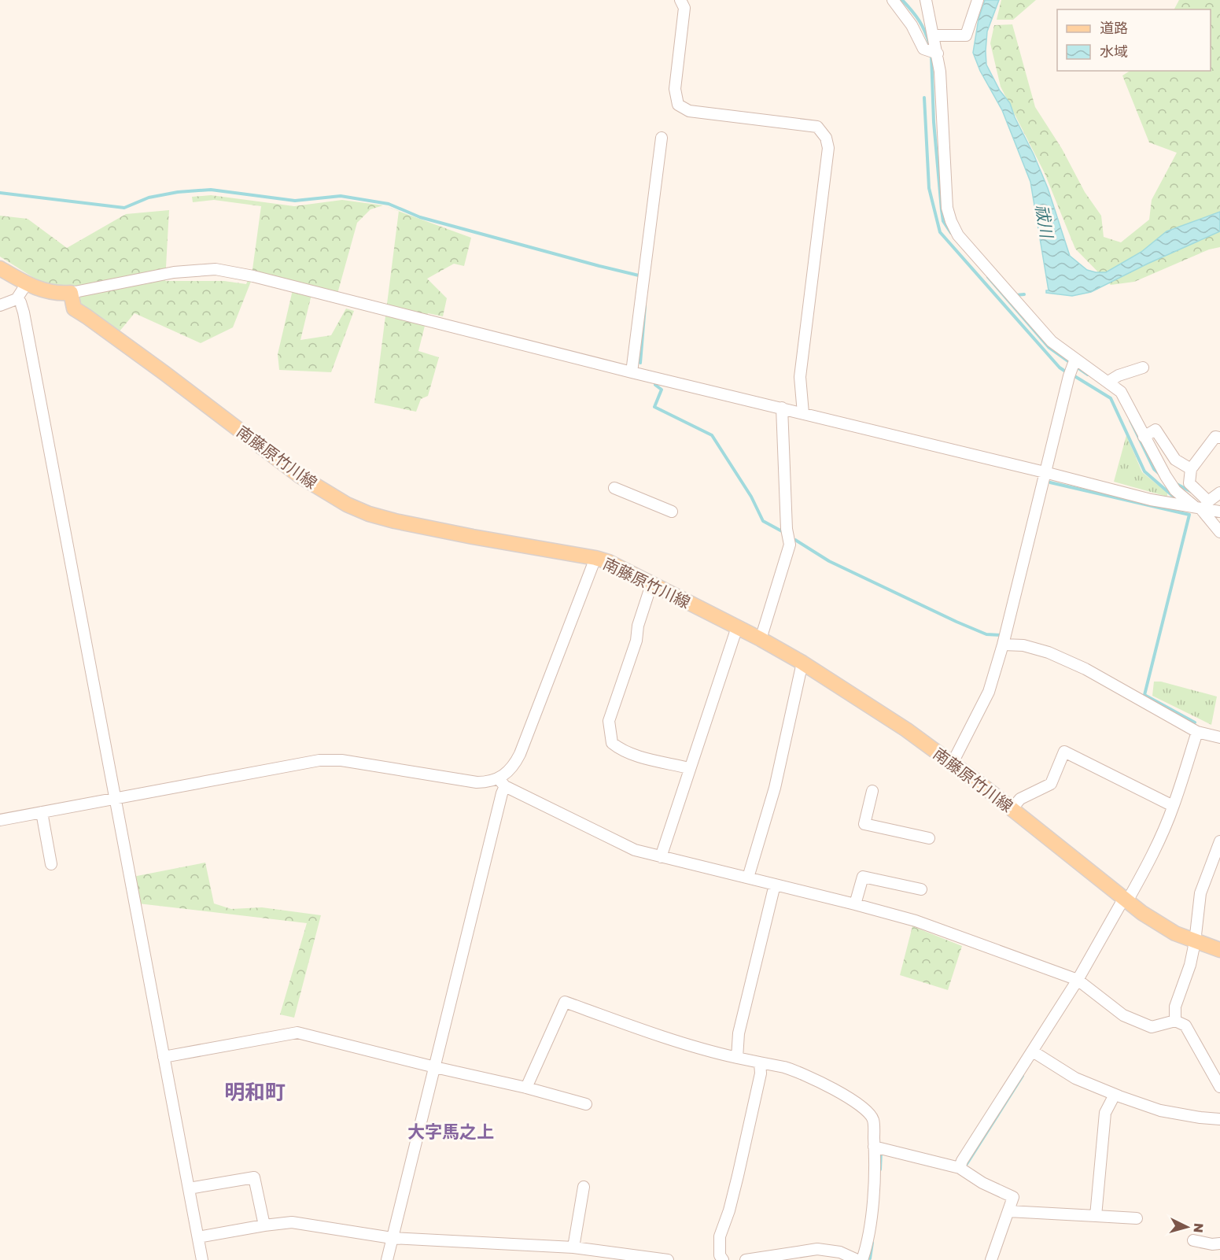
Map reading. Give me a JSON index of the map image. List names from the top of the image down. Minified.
{"streets":{"main road":["南藤原竹川線"]},"districts":["明和町","大字馬之上"],"water":["祓川"],"legend":["道路","水域"],"north":"right"}
